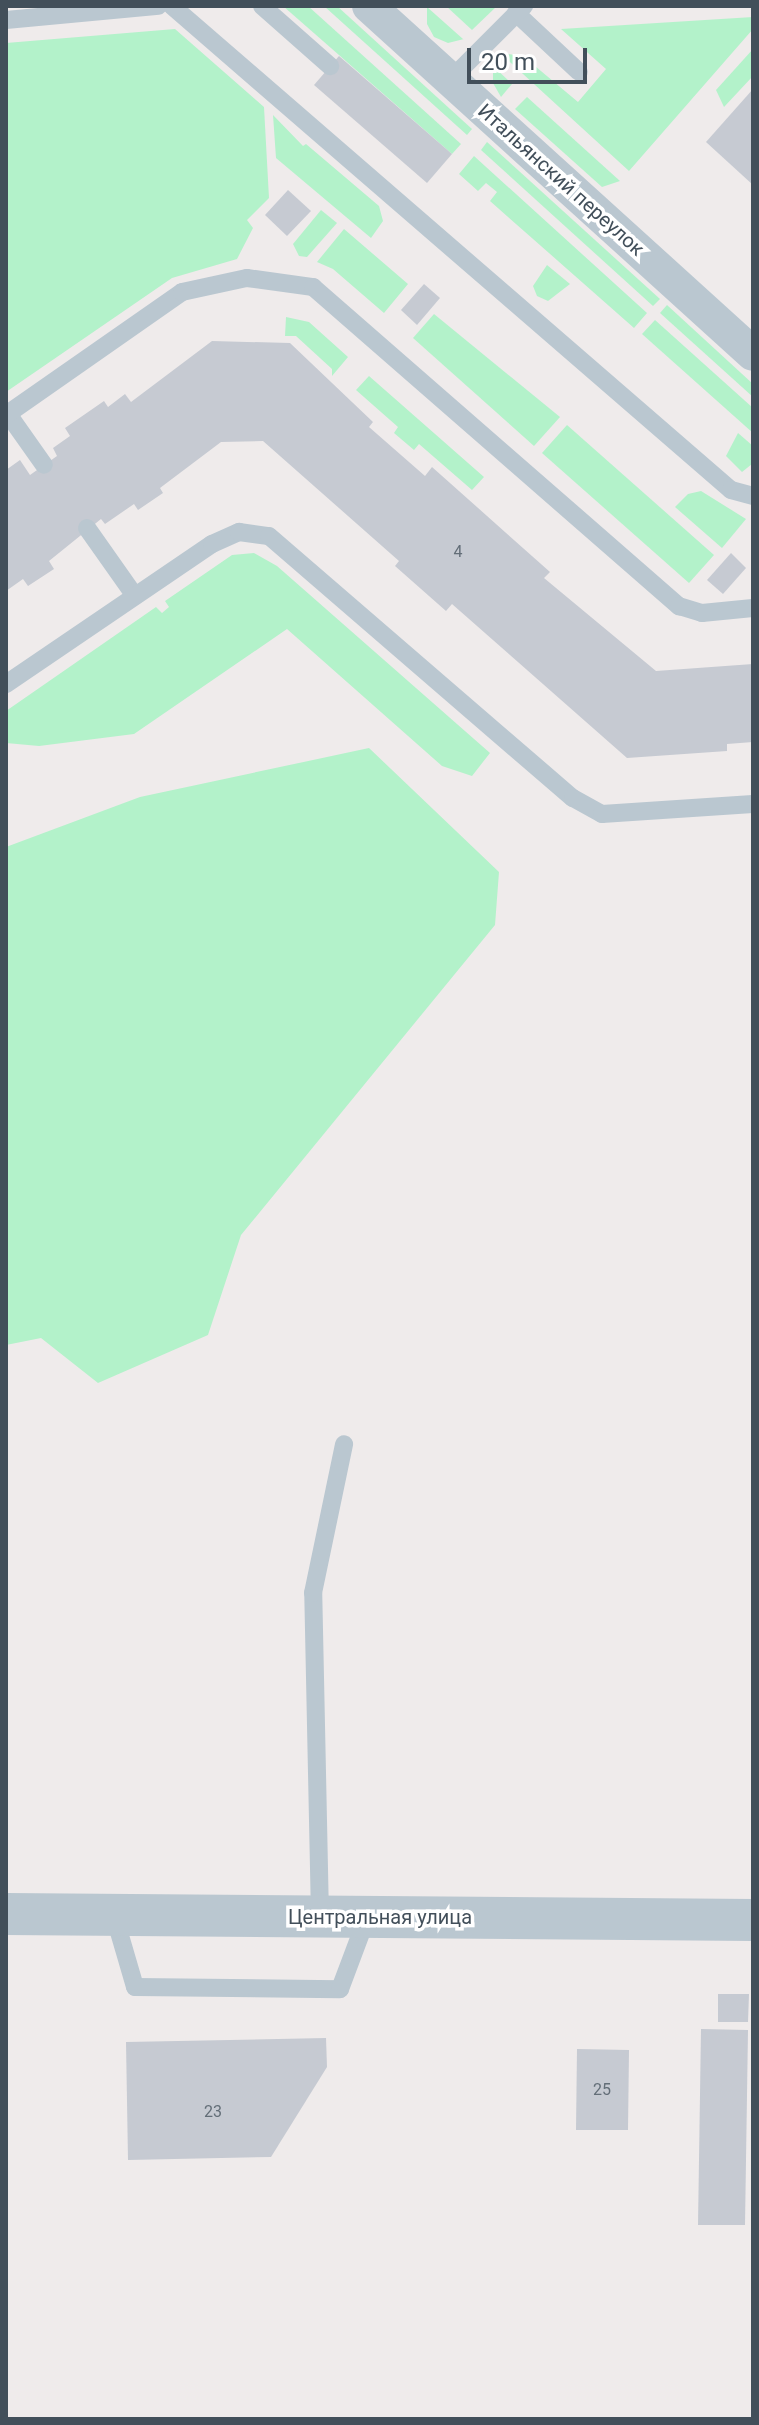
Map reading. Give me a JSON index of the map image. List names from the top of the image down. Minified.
{"streets":{"street":["Итальянский переулок","Центральная улица"]},"house_numbers":["4","25","23"],"scale_bar":"20 m"}
